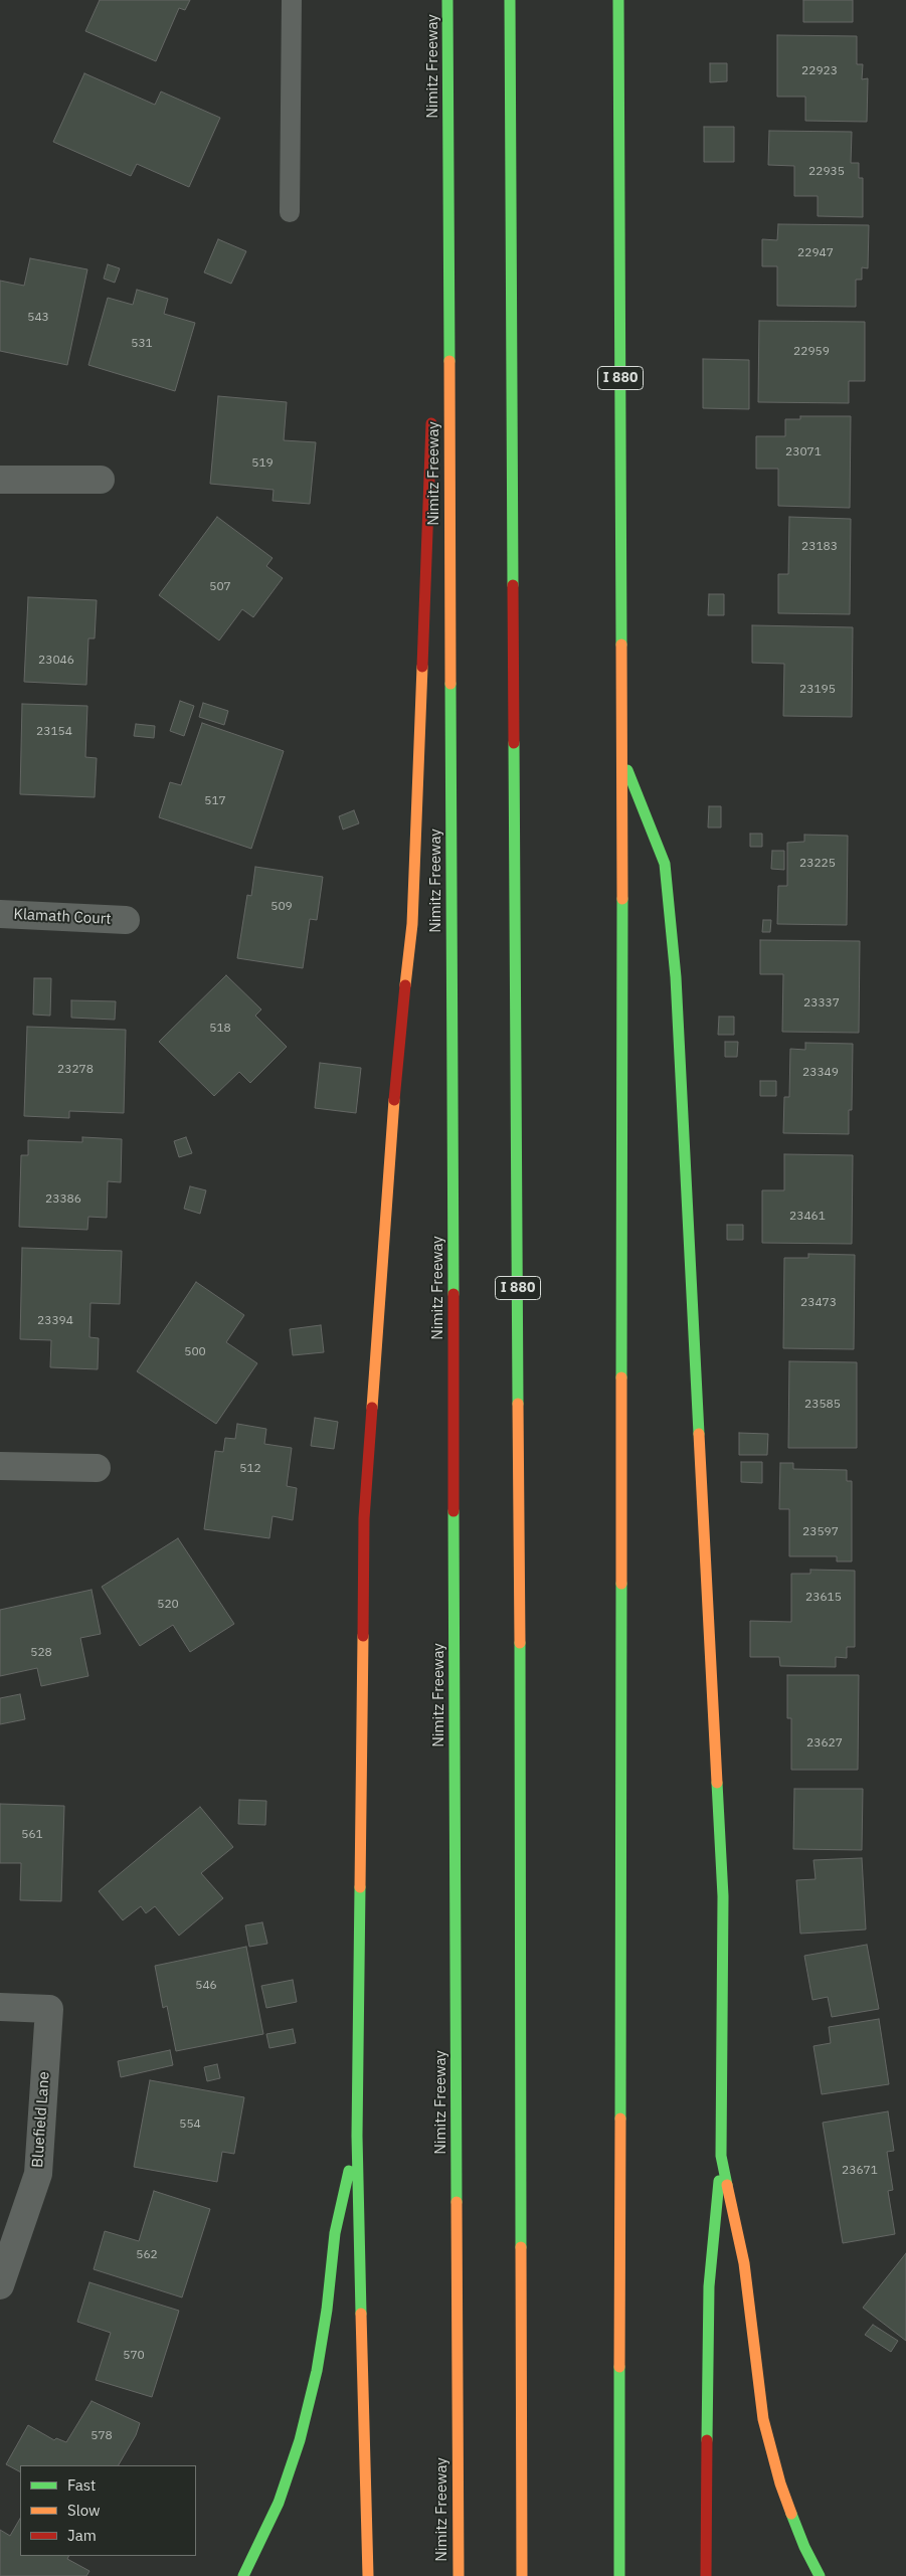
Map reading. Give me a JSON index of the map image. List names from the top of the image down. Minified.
{"streets":{"highway":["Nimitz Freeway","I 880"],"street":["Klamath Court","Bluefield Lane"]},"house_numbers":["22923","22935","22947","543","531","22959","23071","519","23183","507","23046","23195","23154","517","23225","509","23337","518","23278","23349","23386","23461","23473","23394","500","23585","512","23597","23615","520","528","23627","561","546","554","23671","562","570","578"],"legend":["Fast","Slow","Jam"]}
